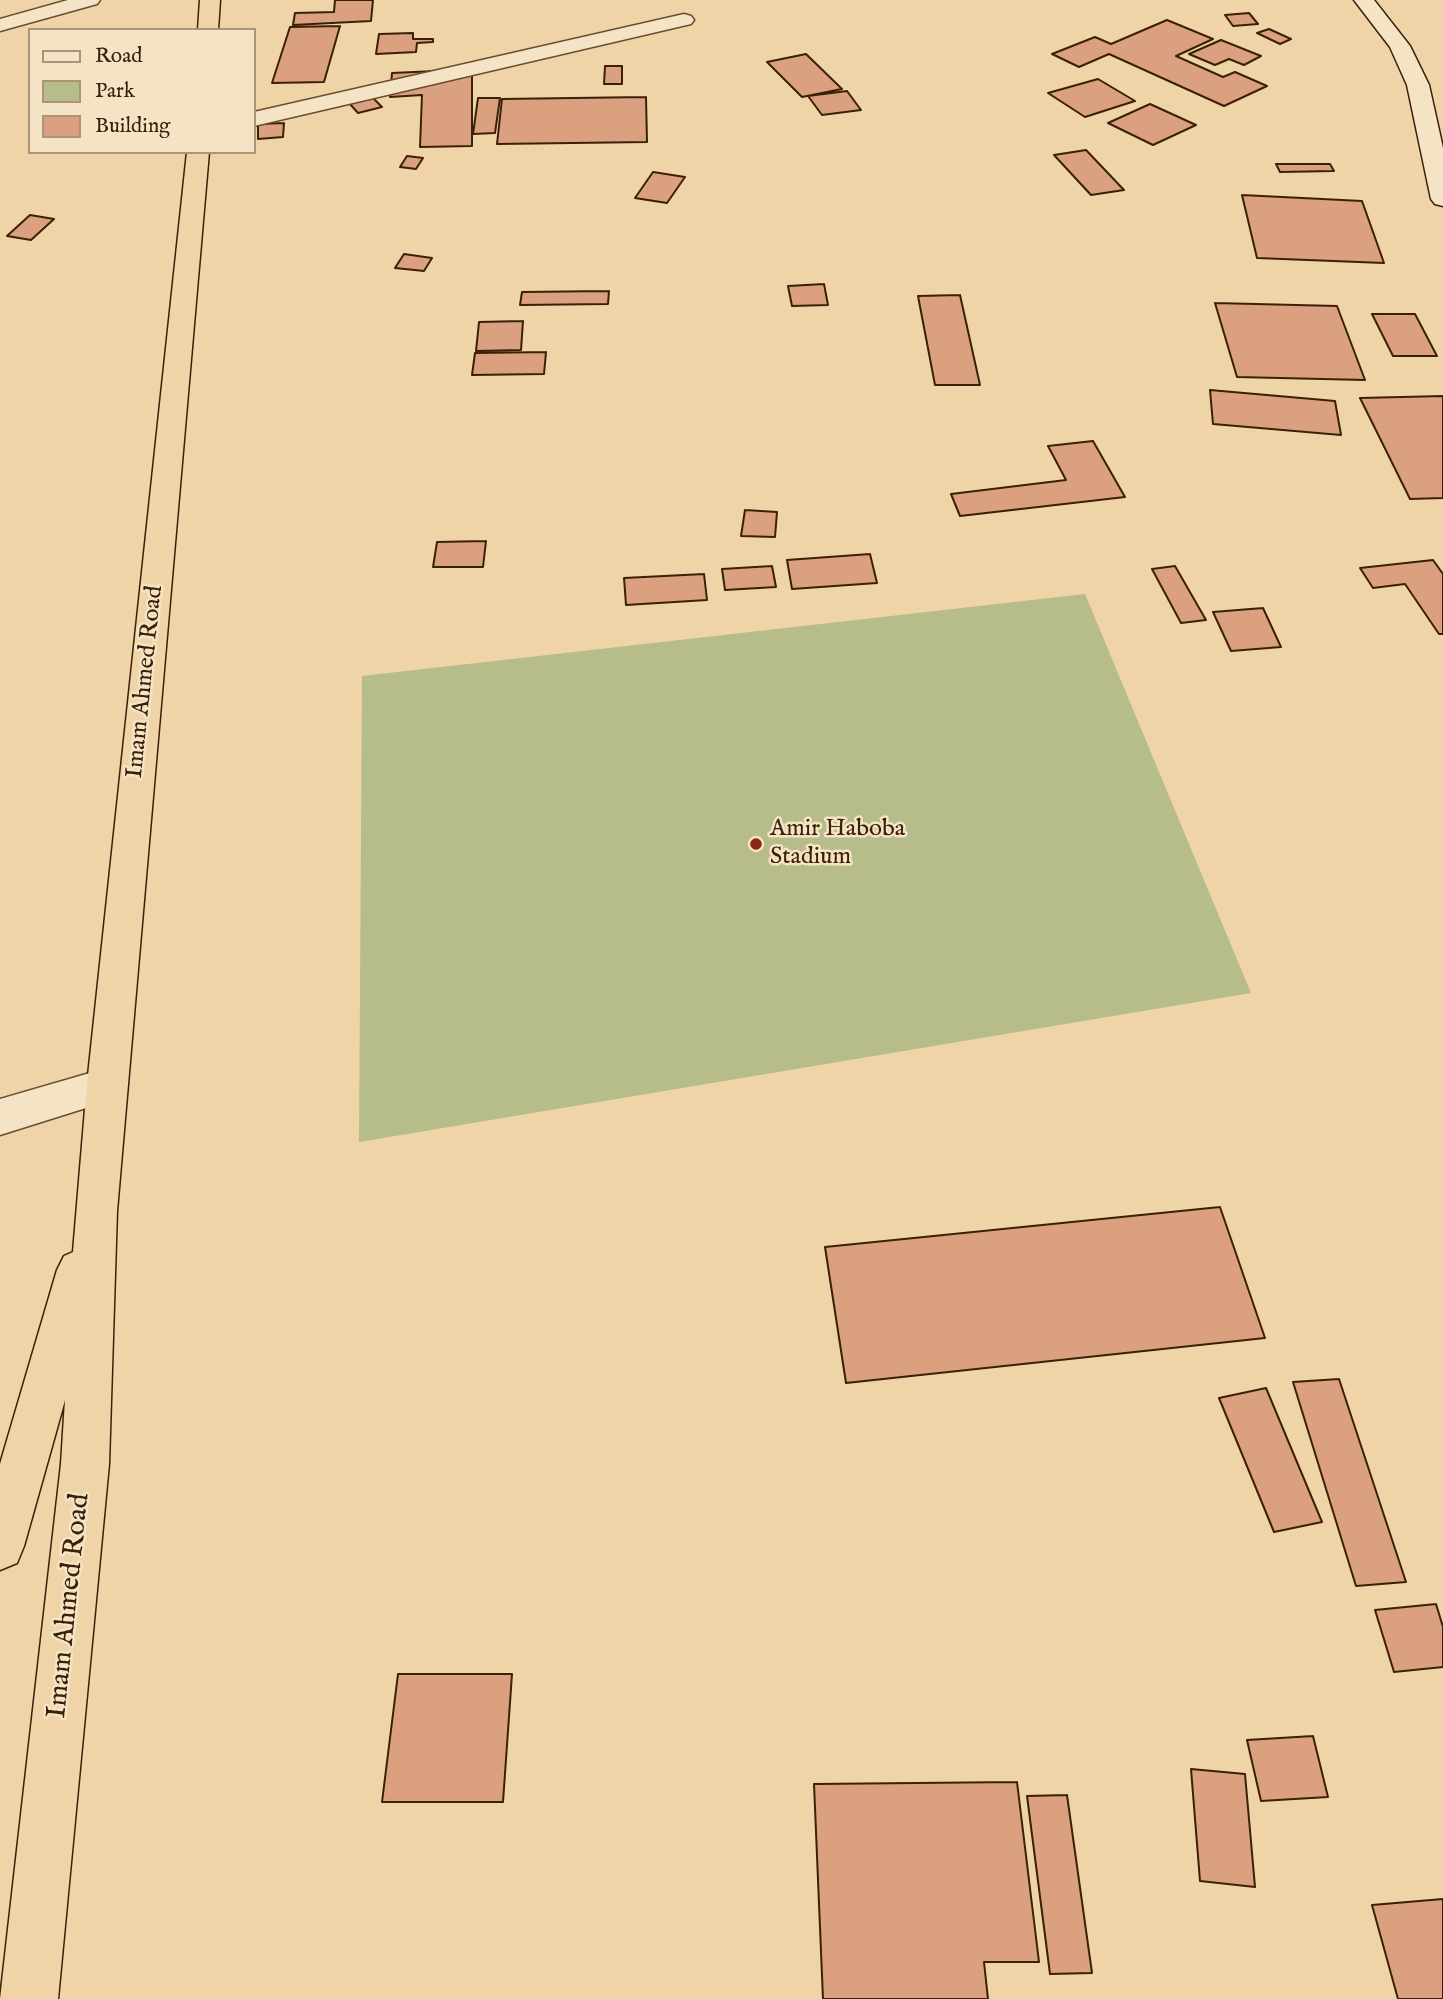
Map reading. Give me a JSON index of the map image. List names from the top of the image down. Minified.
{"streets":{"highway":["Imam Ahmed Road"]},"places":["Amir Haboba Stadium"],"legend":["Road","Park","Building"]}
